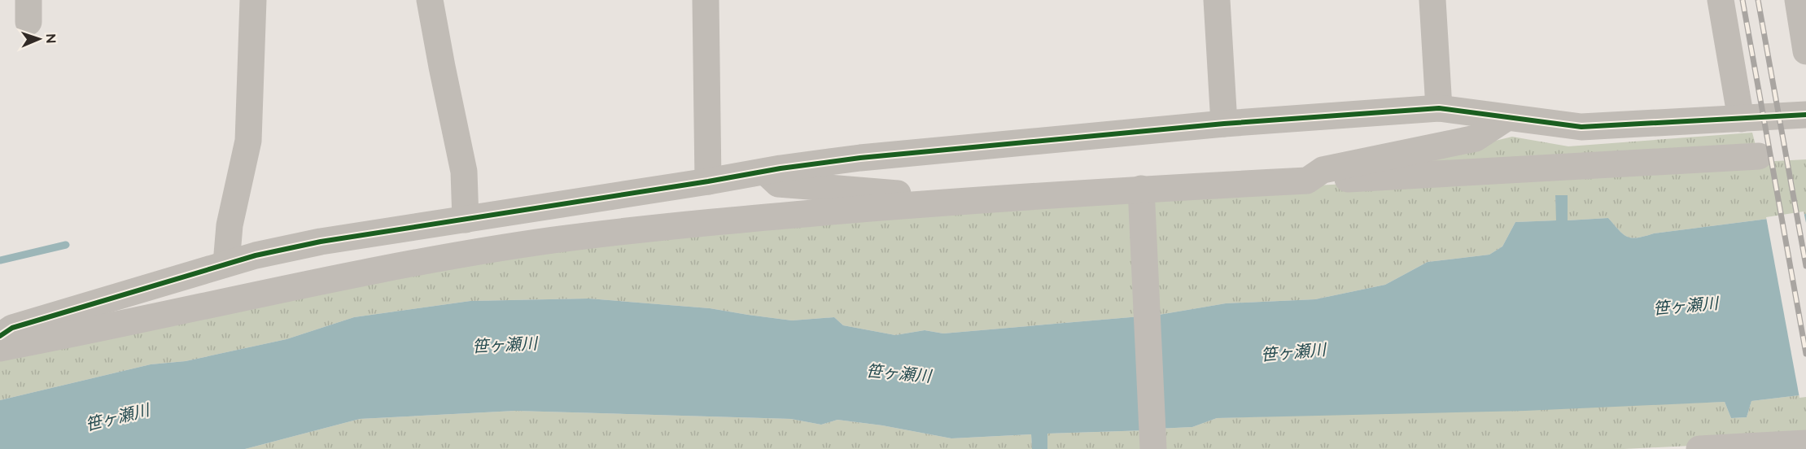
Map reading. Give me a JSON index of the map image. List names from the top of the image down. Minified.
{"water":["笹ヶ瀬川"],"north":"right"}
